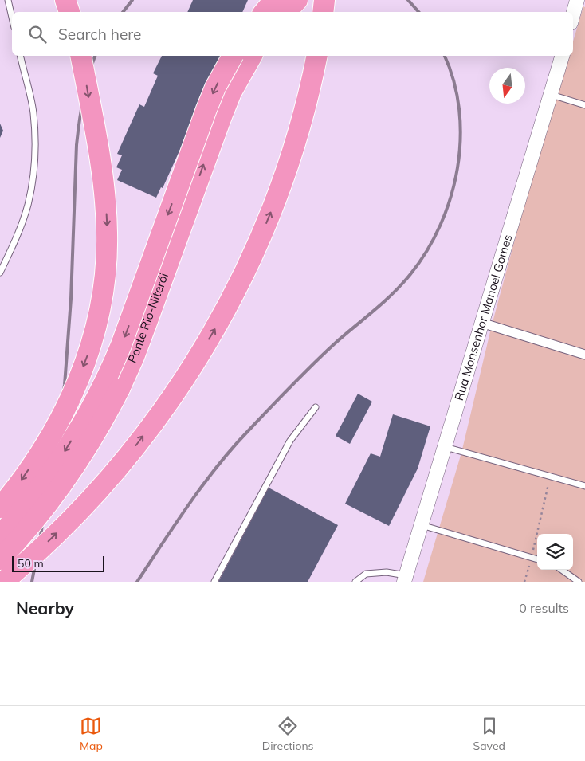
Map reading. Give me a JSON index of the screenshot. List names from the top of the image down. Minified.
{"streets":{"highway":["Ponte Rio-Niterói"],"street":["Rua Monsenhor Manoel Gomes"]},"scale_bar":"50 m","north":"bottom","page":{"search":"Search here","scale":"50 m","heading":["Nearby","0 results"],"nav":["Map","Directions","Saved"]}}
